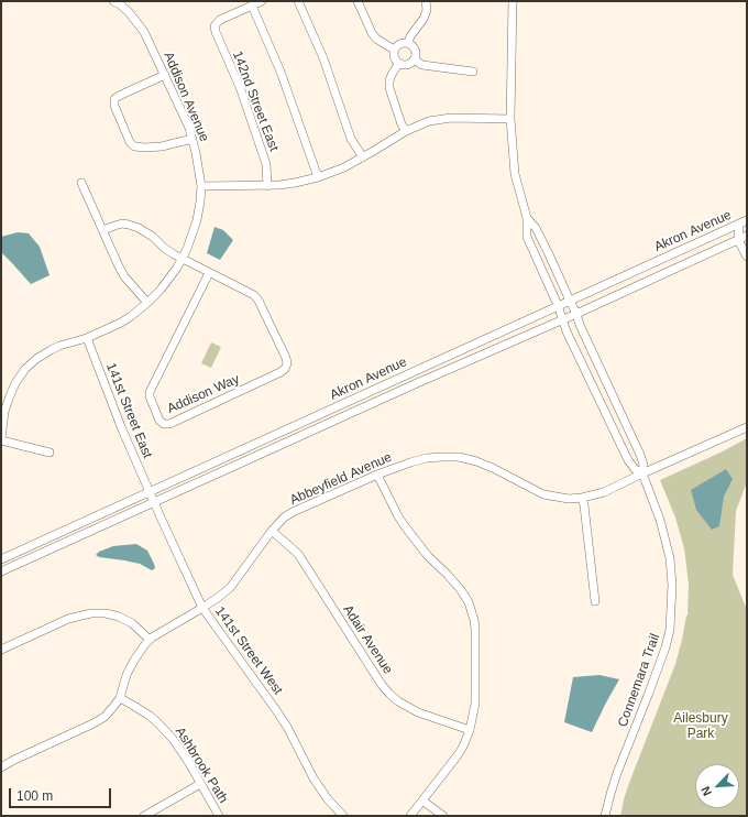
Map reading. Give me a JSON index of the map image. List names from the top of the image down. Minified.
{"streets":{"street":["Addison Avenue","142nd Street East","Akron Avenue","Addison Way","141st Street East","Abbeyfield Avenue","Adair Avenue","141st Street West","Connemara Trail","Ashbrook Path"]},"crossings":[["Addison Avenue","Addison Way"],["Addison Avenue","141st Street East"],["Akron Avenue","141st Street East"],["Akron Avenue","141st Street West"],["Akron Avenue","Connemara Trail"],["141st Street East","141st Street West"],["Abbeyfield Avenue","Adair Avenue"],["Abbeyfield Avenue","141st Street West"],["Abbeyfield Avenue","Connemara Trail"],["Abbeyfield Avenue","Ashbrook Path"]],"parks":["Ailesbury Park"],"scale_bar":"100 m","north":"bottom left"}
